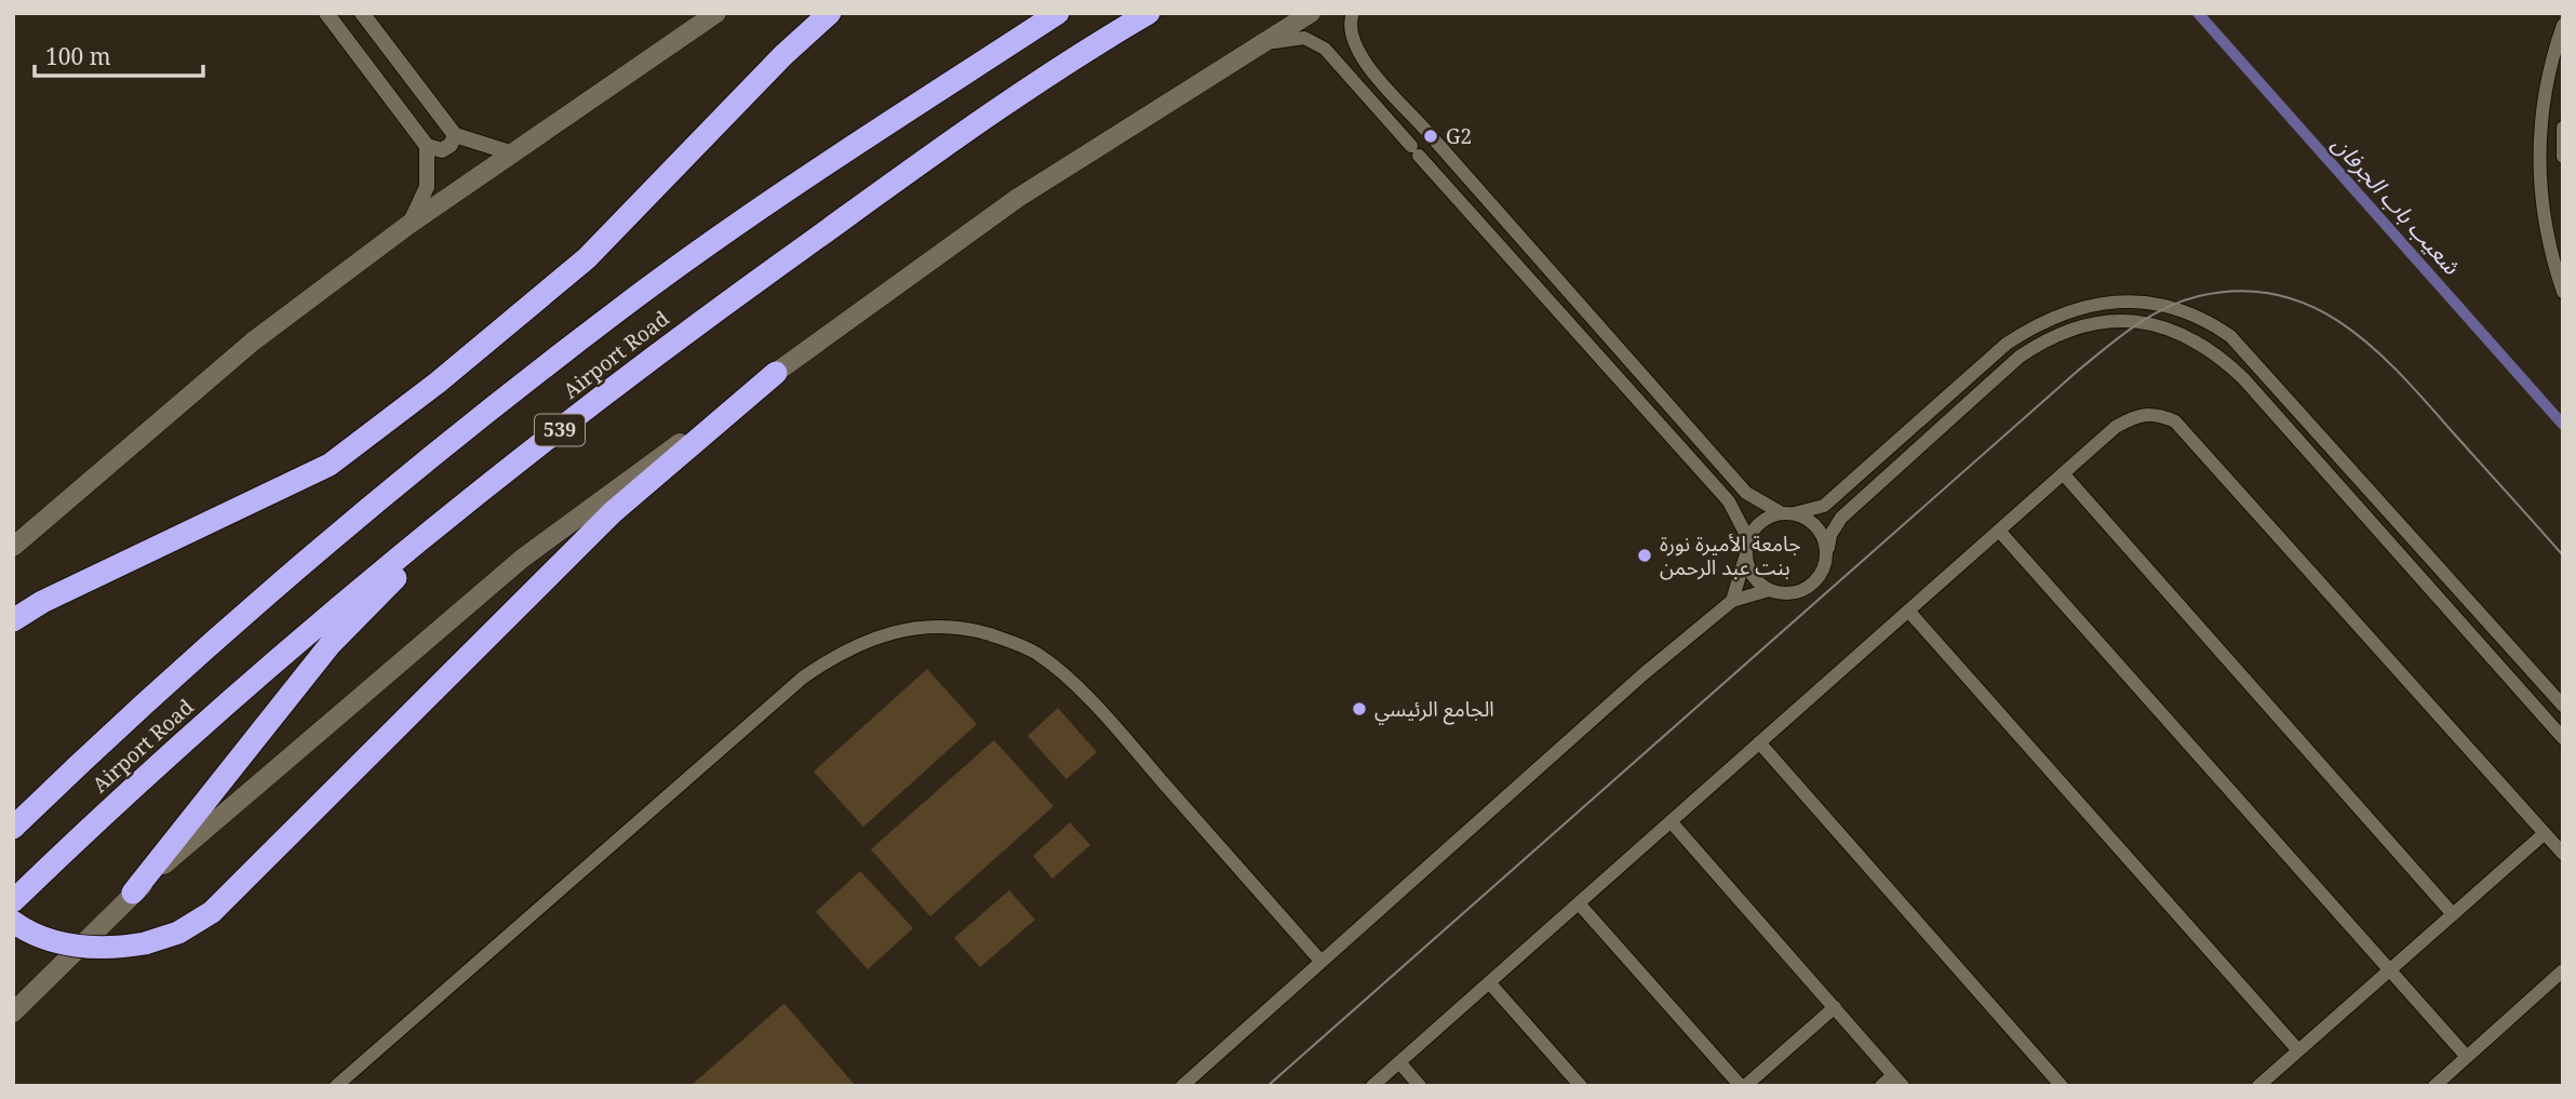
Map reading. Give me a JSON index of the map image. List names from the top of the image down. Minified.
{"streets":{"highway":["Airport Road","539"]},"water":["شعيب باب الجرفان"],"places":["G2","جامعة الأميرة نورة بنت عبد الرحمن","الجامع الرئيسي"],"scale_bar":"100 m"}
